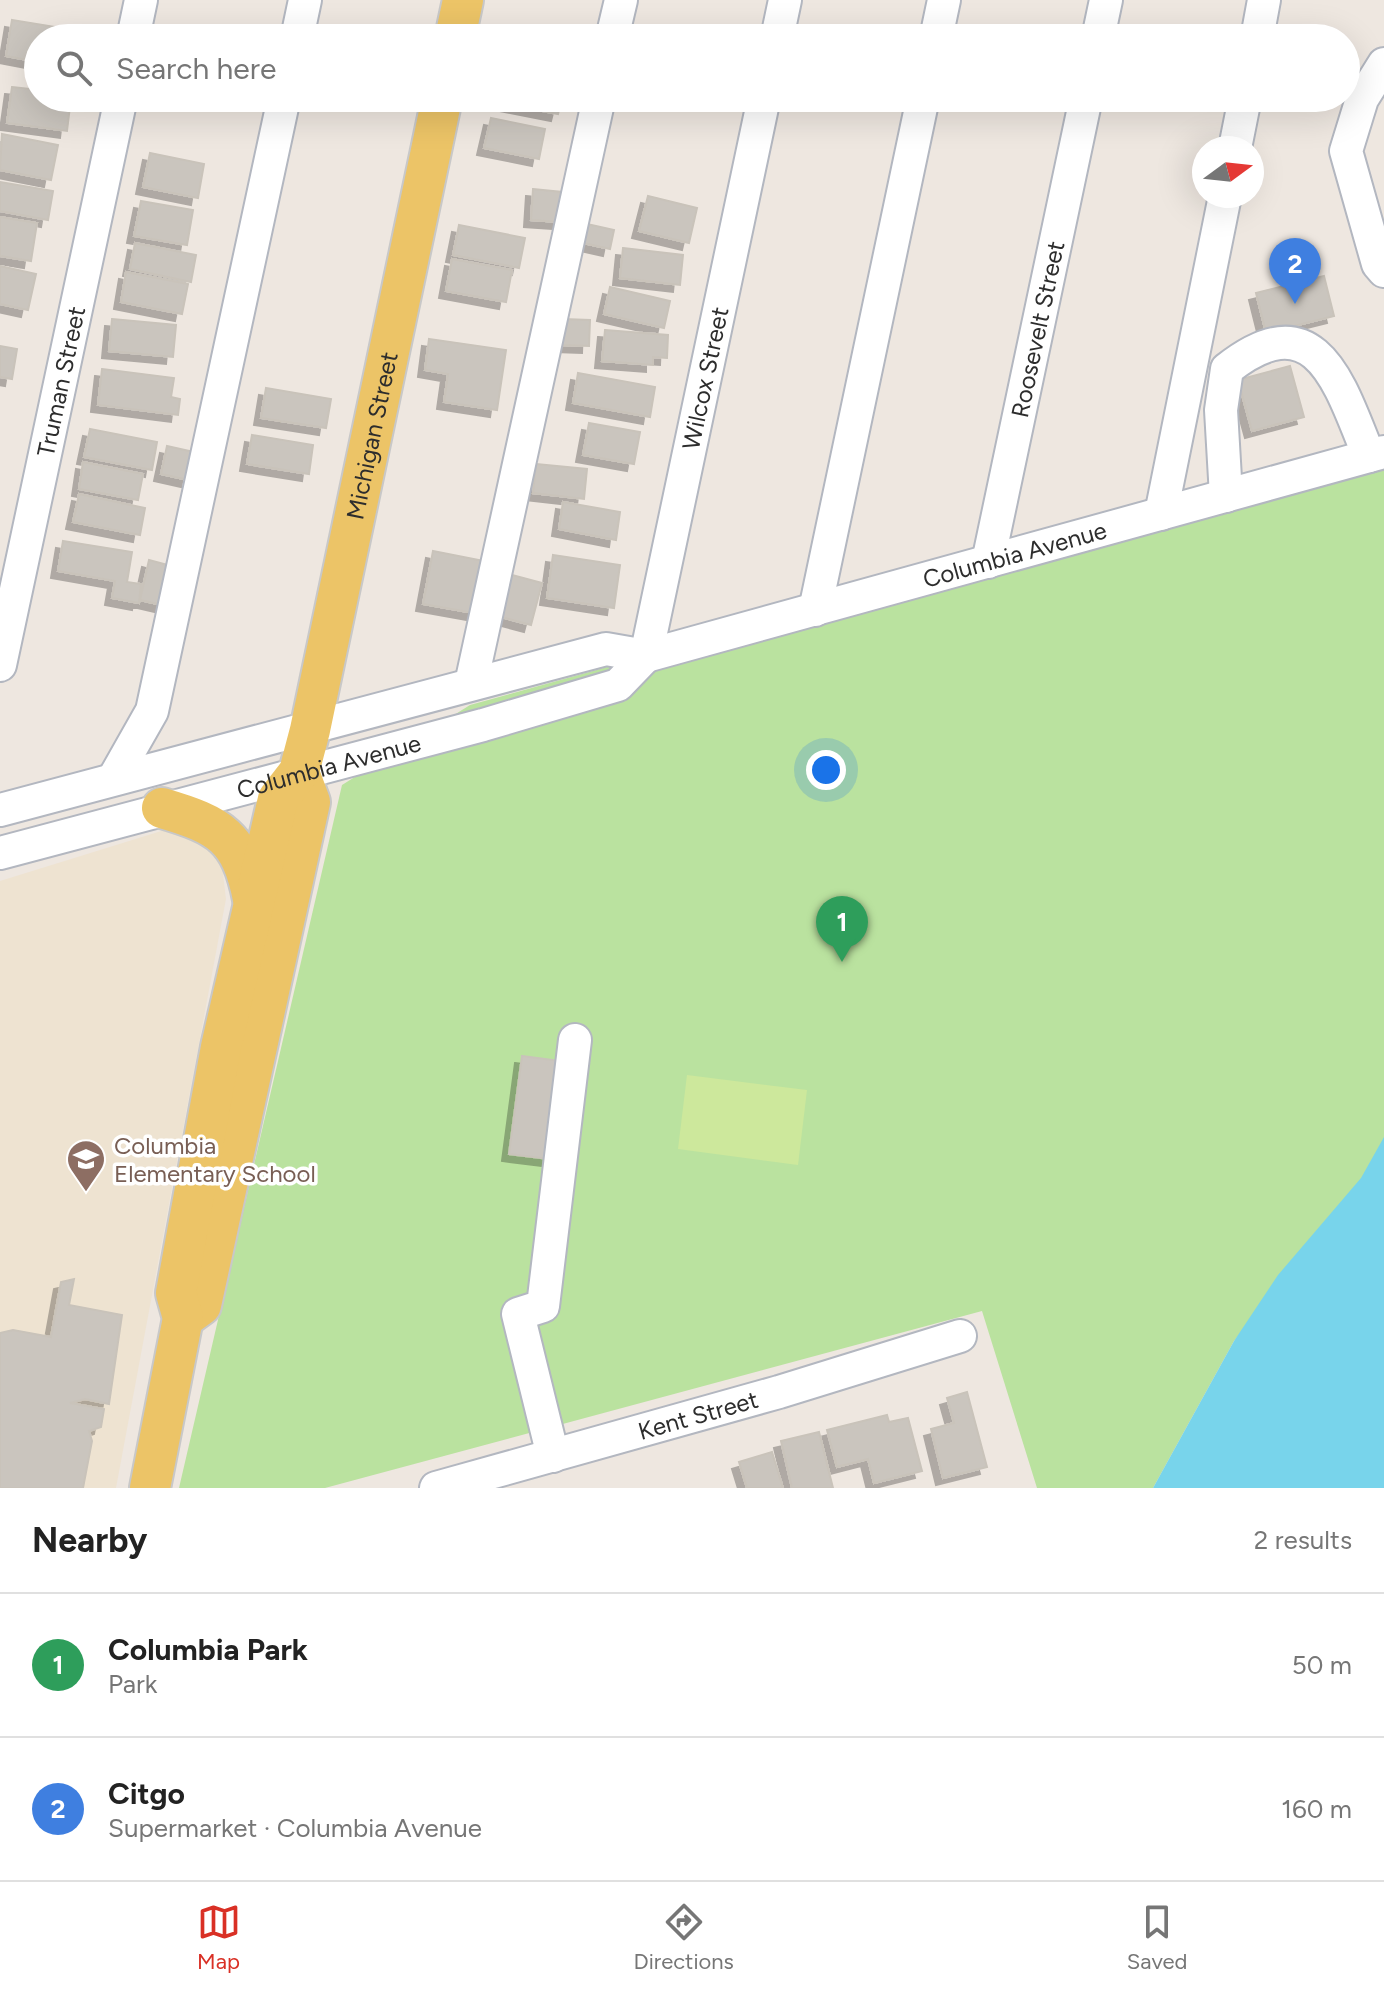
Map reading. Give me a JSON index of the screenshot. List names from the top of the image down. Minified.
{"streets":{"main road":["Michigan Street"],"street":["Roosevelt Street","Wilcox Street","Truman Street","Columbia Avenue","Kent Street"]},"crossings":[["Roosevelt Street","Columbia Avenue"],["Wilcox Street","Columbia Avenue"],["Michigan Street","Columbia Avenue"]],"places":{"school or university":["Columbia Elementary School"]},"north":"right","page":{"search":"Search here","pins":["2","1"],"heading":["Nearby","2 results"],"list":[{"mark":"1","name":"Columbia Park","note":"Park","value":"50 m"},{"mark":"2","name":"Citgo","note":"Supermarket · Columbia Avenue","value":"160 m"}],"nav":["Map","Directions","Saved"]}}
